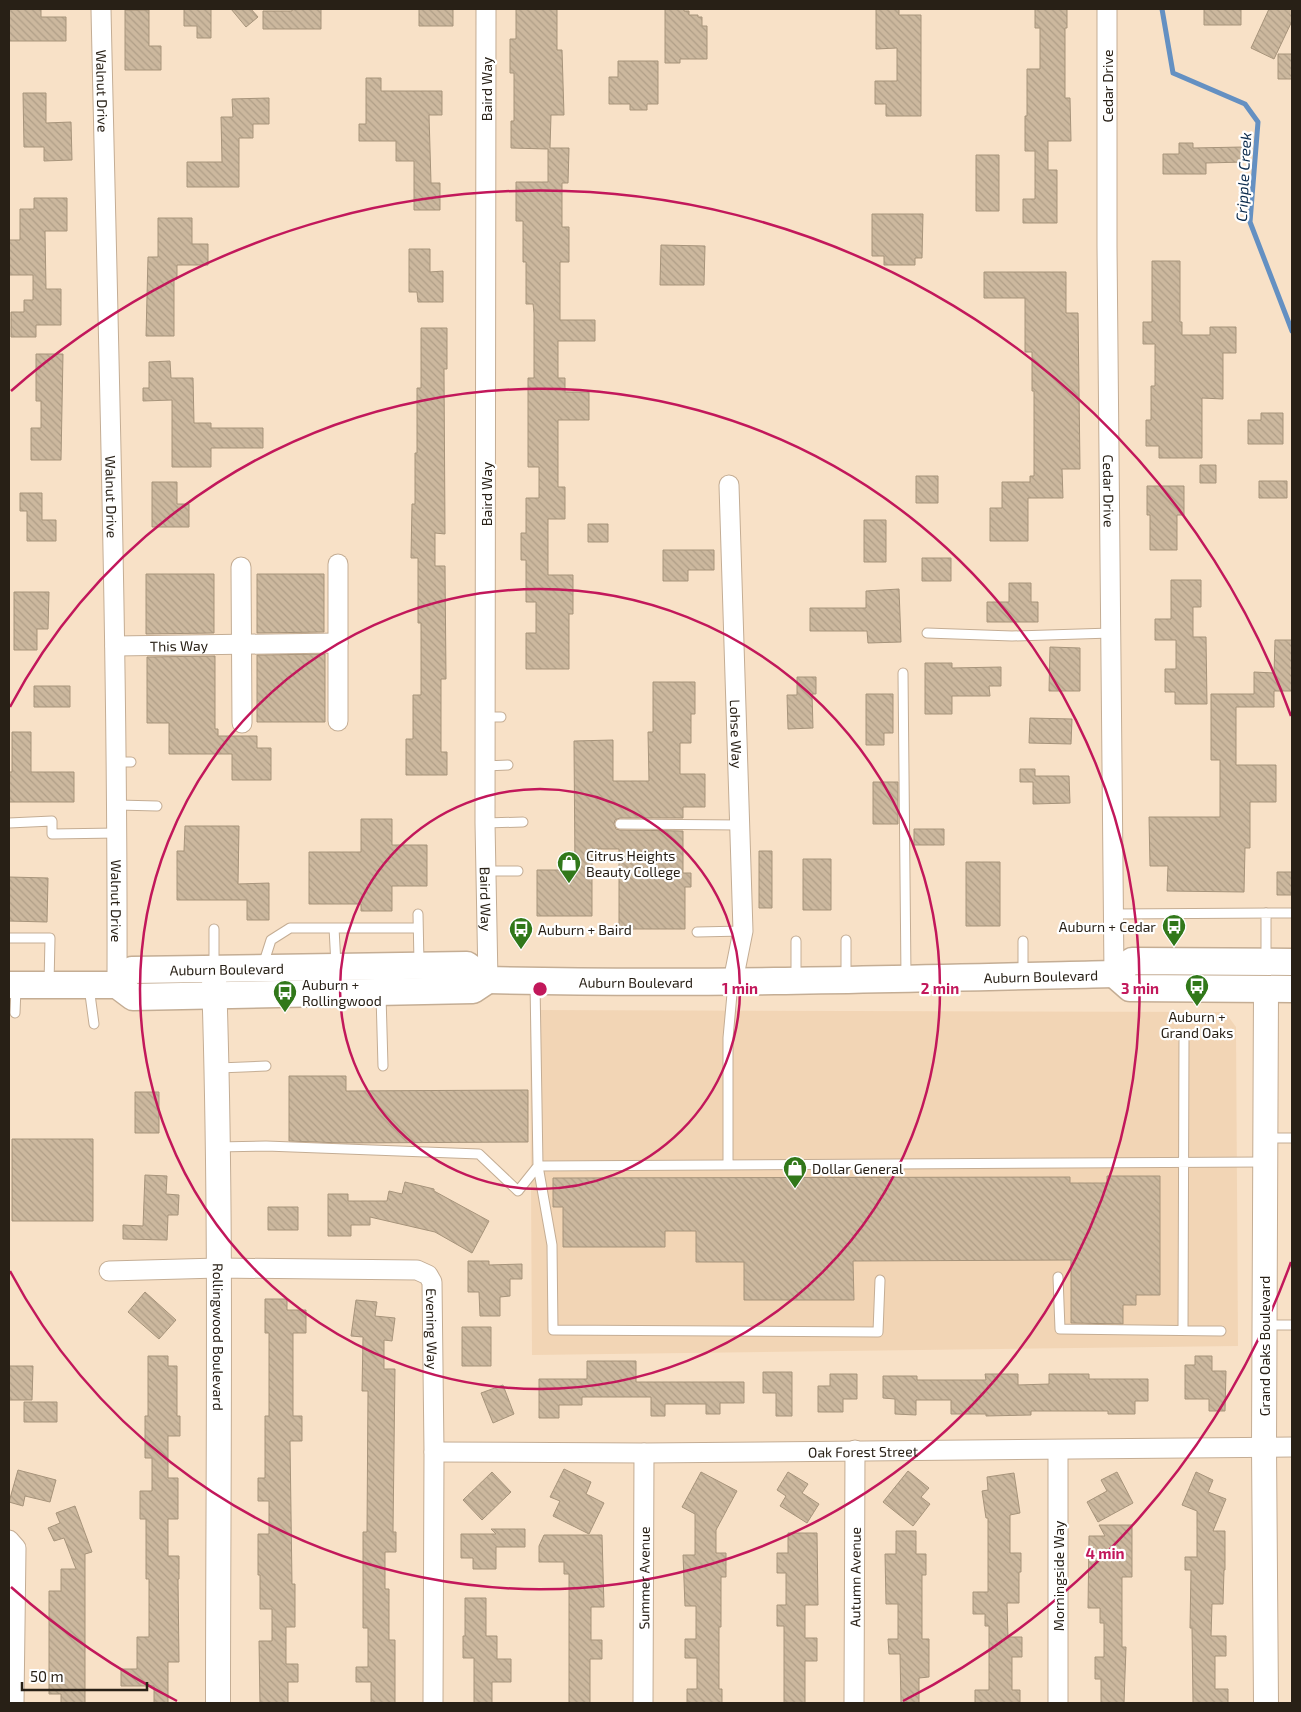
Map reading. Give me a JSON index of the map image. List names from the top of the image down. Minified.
{"streets":{"main road":["Auburn Boulevard"],"street":["Cedar Drive","Baird Way","Walnut Drive","This Way","Lohse Way","Evening Way","Rollingwood Boulevard","Grand Oaks Boulevard","Oak Forest Street","Morningside Way","Autumn Avenue","Summer Avenue"]},"crossings":[["Cedar Drive","Auburn Boulevard"],["Baird Way","Auburn Boulevard"],["Walnut Drive","This Way"],["Walnut Drive","Auburn Boulevard"],["Lohse Way","Auburn Boulevard"],["Auburn Boulevard","Rollingwood Boulevard"],["Auburn Boulevard","Grand Oaks Boulevard"],["Evening Way","Rollingwood Boulevard"],["Evening Way","Oak Forest Street"],["Grand Oaks Boulevard","Oak Forest Street"],["Oak Forest Street","Morningside Way"],["Oak Forest Street","Autumn Avenue"],["Oak Forest Street","Summer Avenue"]],"water":["Cripple Creek"],"places":{"shop":["Citrus Heights Beauty College","Dollar General"],"bus stop":["Auburn + Cedar","Auburn + Baird","Auburn + Grand Oaks","Auburn + Rollingwood"]},"scale_bar":"50 m","rings":["1 min","2 min","3 min","4 min"]}
